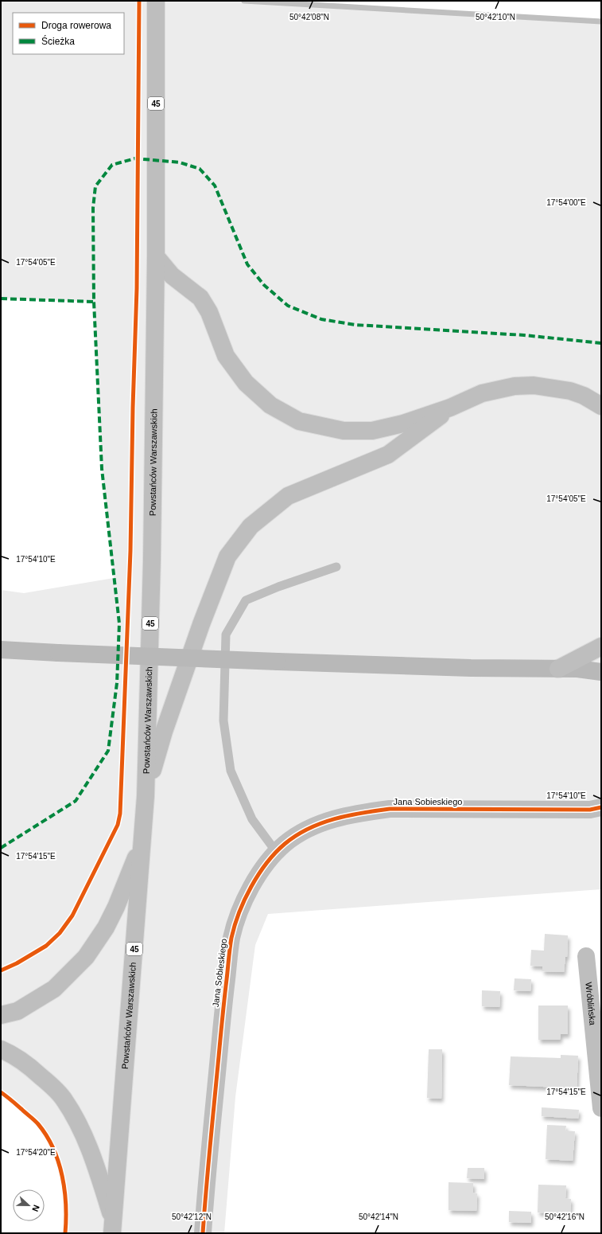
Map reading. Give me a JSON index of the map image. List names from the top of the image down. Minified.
{"streets":{"main road":["45","Powstańców Warszawskich","Jana Sobieskiego","Wróblińska"]},"legend":["Droga rowerowa","Ścieżka"],"north":"right","coordinates":["50°42'08\"N","50°42'10\"N","17°54'00\"E","17°54'05\"E","17°54'10\"E","17°54'15\"E","17°54'20\"E","50°42'12\"N","50°42'14\"N","50°42'16\"N"]}
